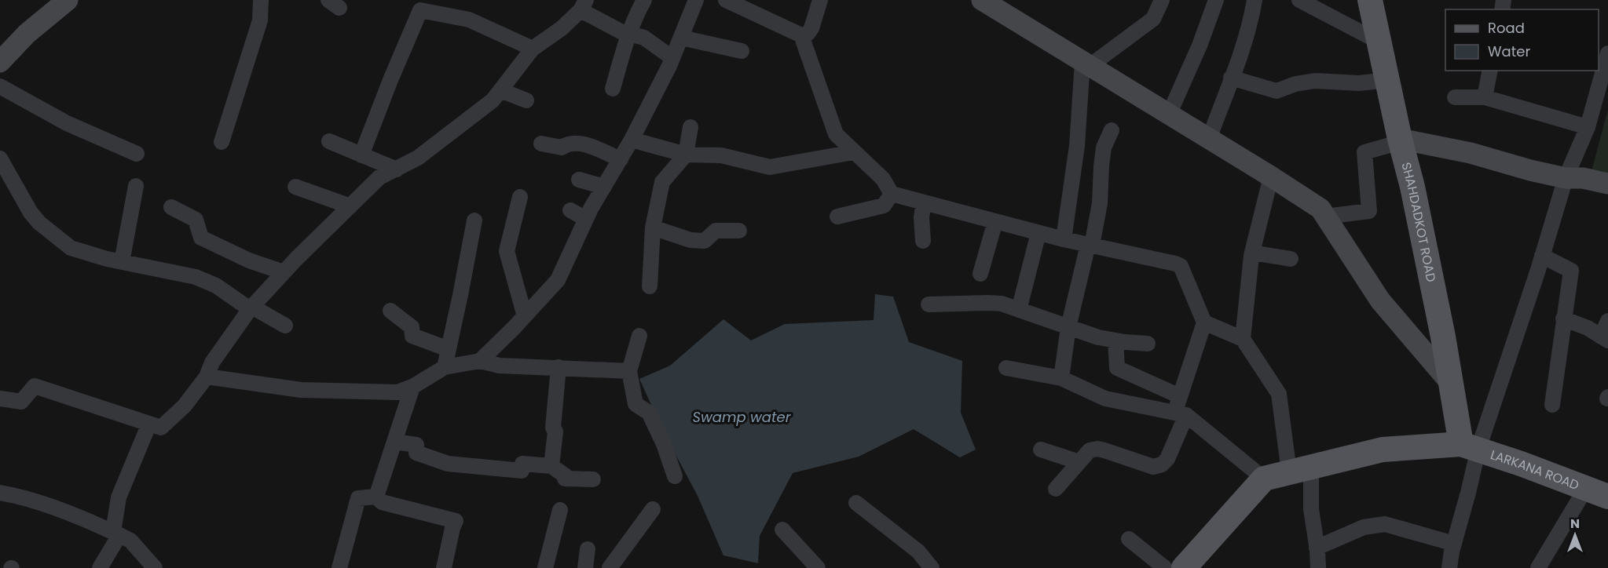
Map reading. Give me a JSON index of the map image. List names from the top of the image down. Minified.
{"streets":{"main road":["SHAHDADKOT ROAD","LARKANA ROAD"]},"crossings":[["SHAHDADKOT ROAD","LARKANA ROAD"]],"water":["Swamp water"],"legend":["Road","Water"],"north":"top"}
